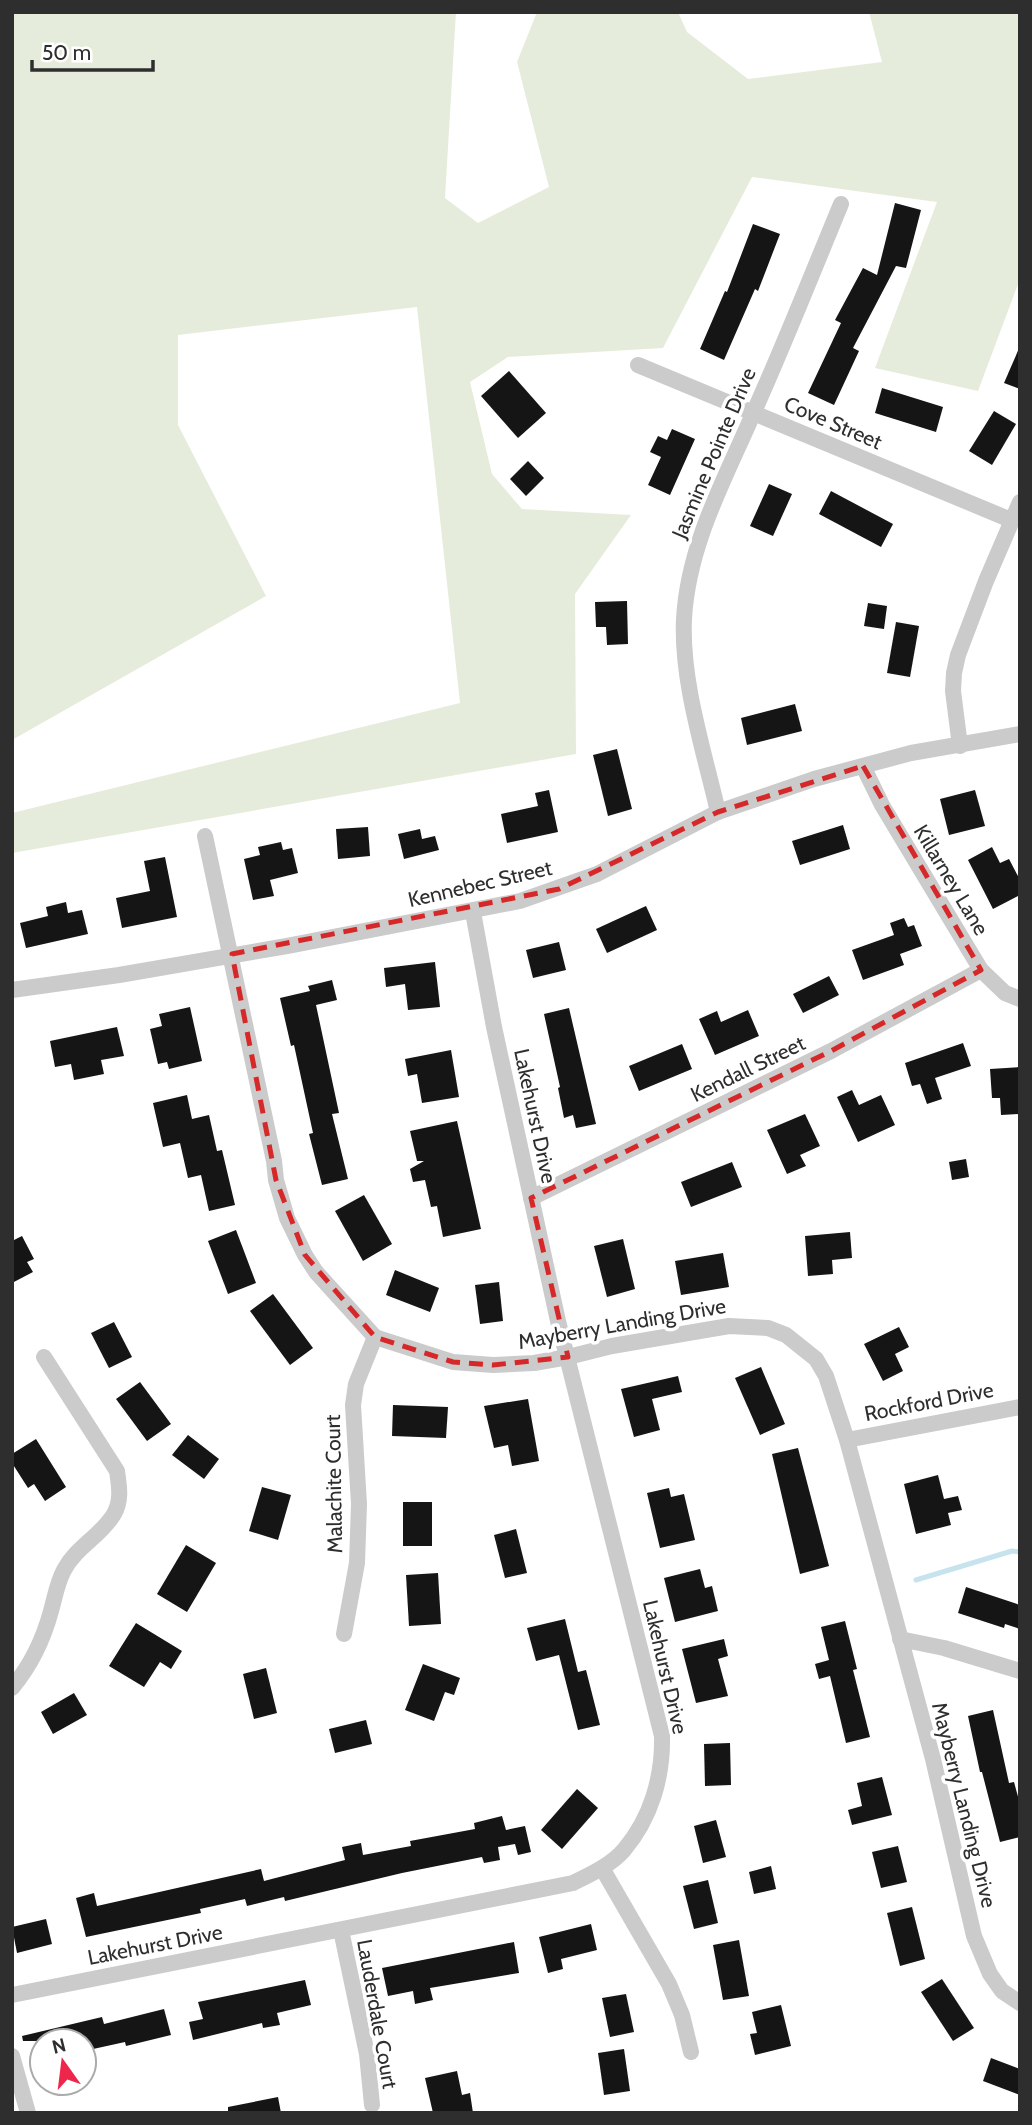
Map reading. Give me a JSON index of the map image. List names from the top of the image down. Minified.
{"streets":{"street":["Cove Street","Jasmine Pointe Drive","Killarney Lane","Kennebec Street","Kendall Street","Lakehurst Drive","Mayberry Landing Drive","Rockford Drive","Malachite Court","Lauderdale Court"]},"crossings":[["Cove Street","Jasmine Pointe Drive"],["Jasmine Pointe Drive","Kennebec Street"],["Killarney Lane","Kennebec Street"],["Killarney Lane","Kendall Street"],["Kennebec Street","Lakehurst Drive"],["Kennebec Street","Mayberry Landing Drive"],["Kendall Street","Lakehurst Drive"],["Lakehurst Drive","Mayberry Landing Drive"],["Lakehurst Drive","Lauderdale Court"],["Mayberry Landing Drive","Rockford Drive"],["Mayberry Landing Drive","Malachite Court"]],"scale_bar":"50 m","north":"top"}
